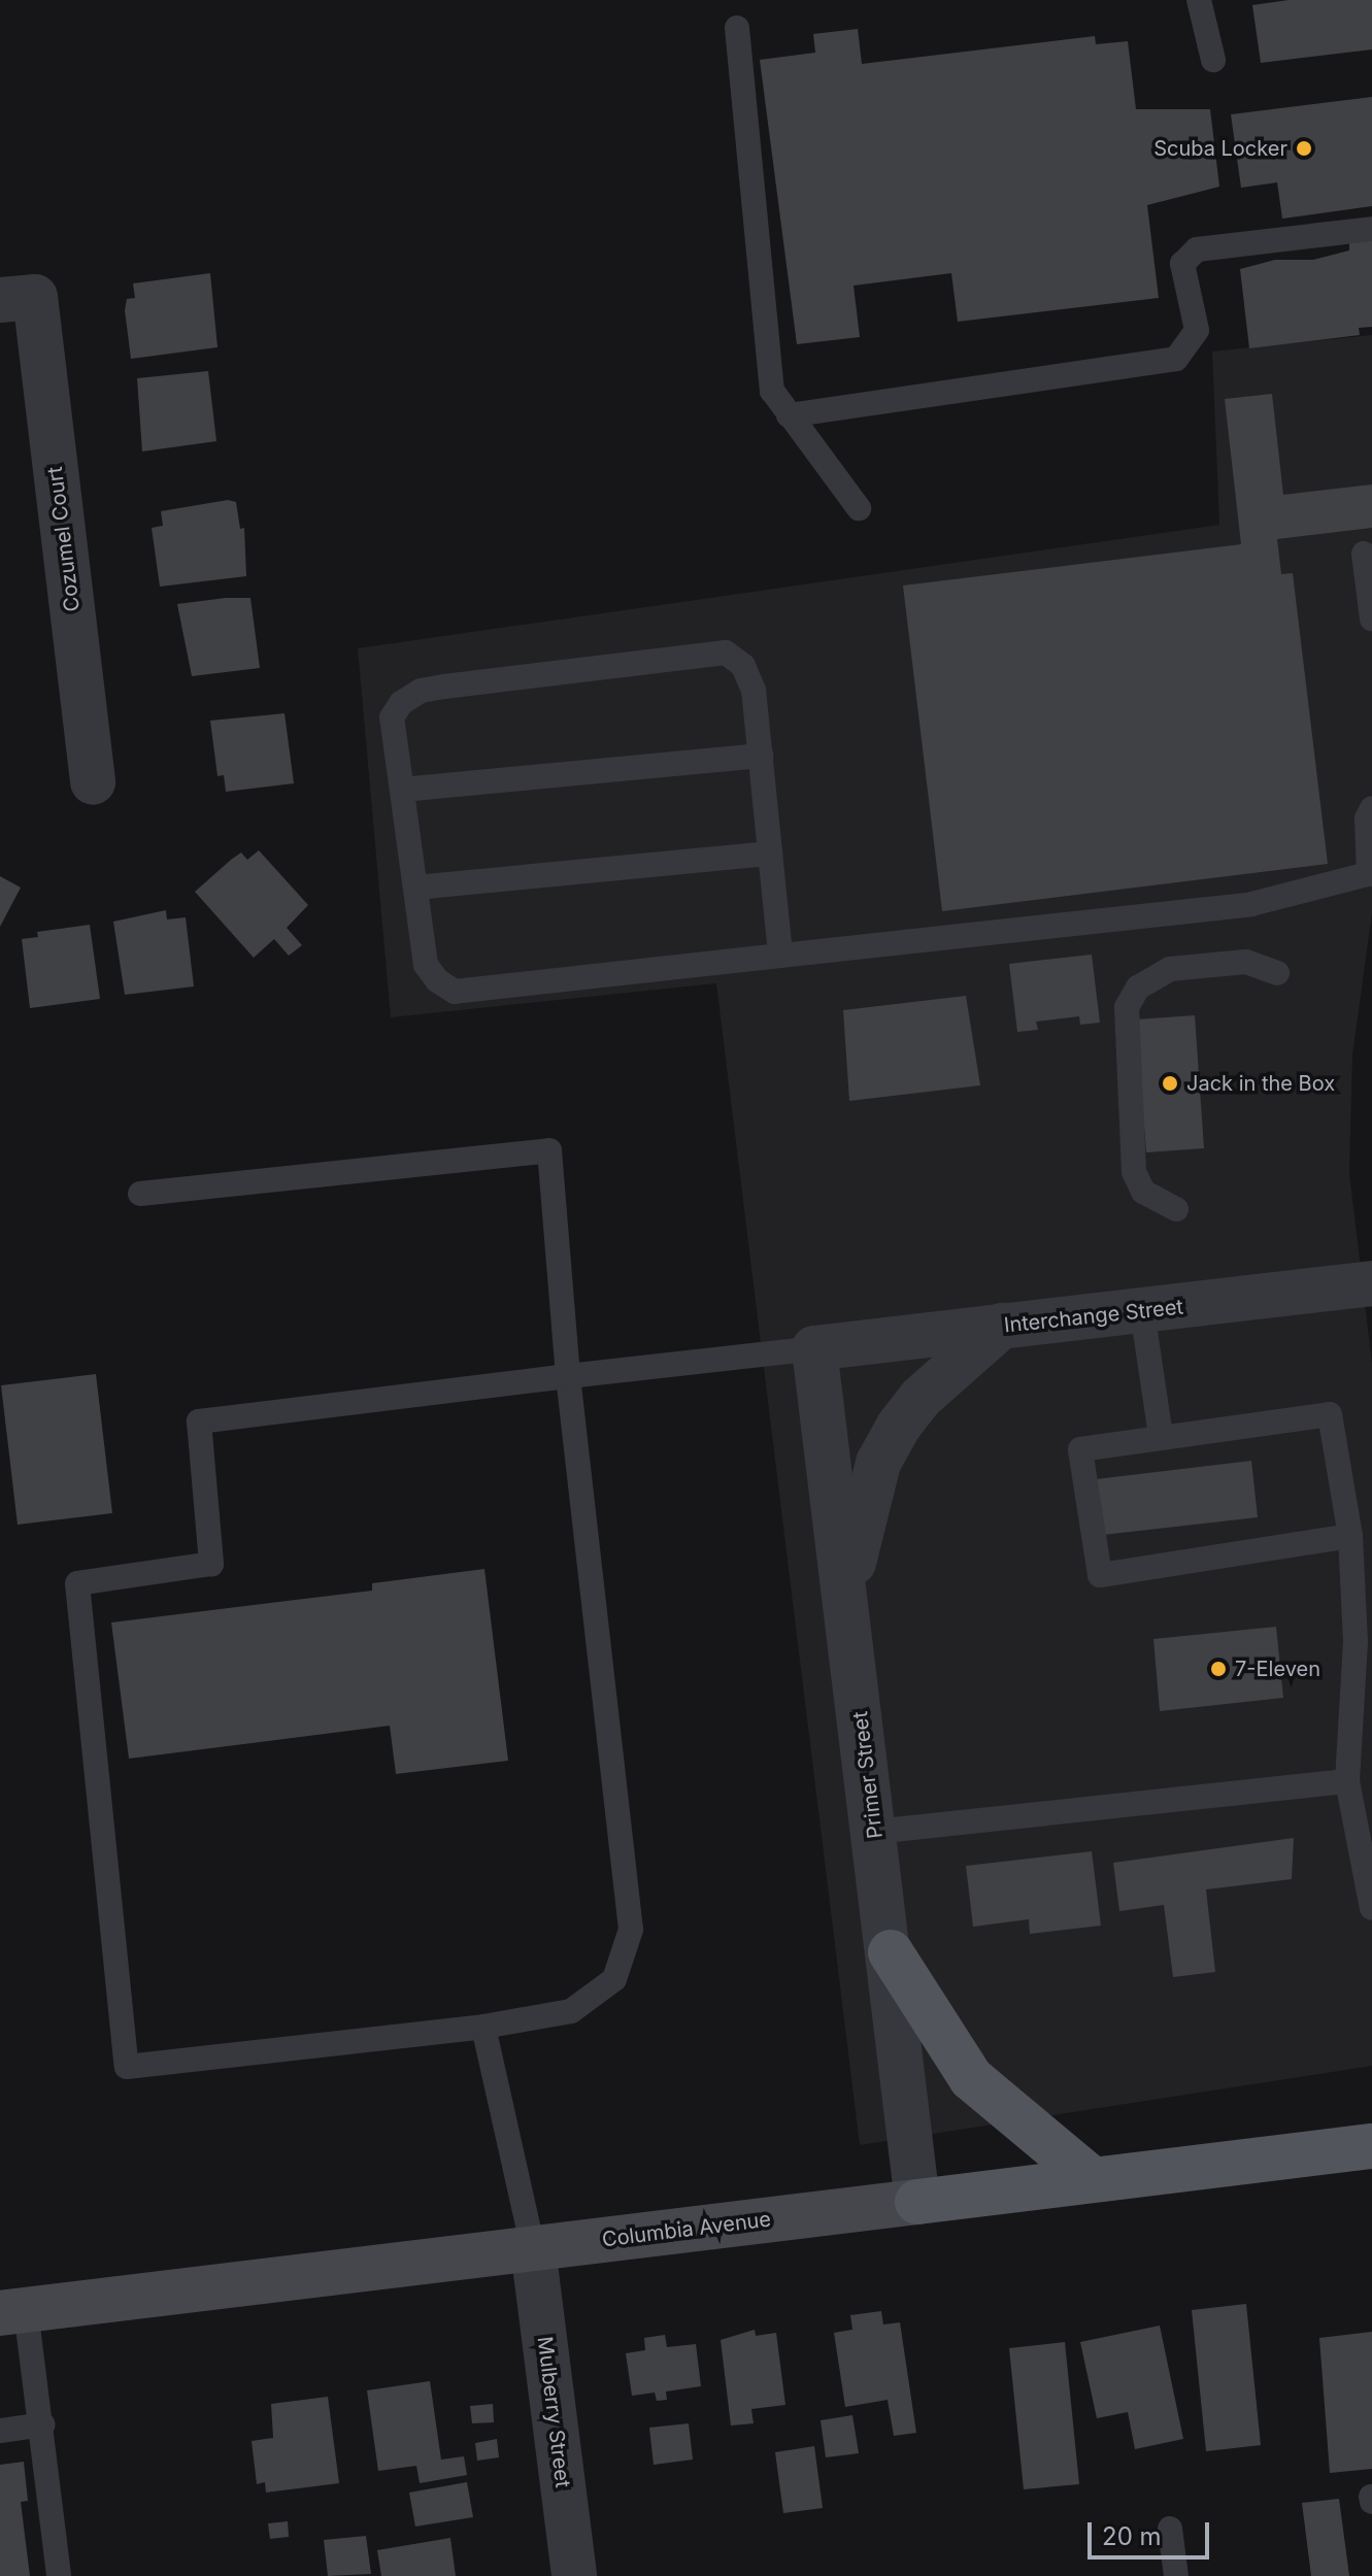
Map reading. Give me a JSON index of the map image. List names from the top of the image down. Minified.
{"streets":{"main road":["Columbia Avenue"],"street":["Cozumel Court","Interchange Street","Primer Street","Mulberry Street"]},"crossings":[["Interchange Street","Primer Street"],["Primer Street","Columbia Avenue"],["Columbia Avenue","Mulberry Street"]],"places":["Scuba Locker","Jack in the Box","7-Eleven"],"scale_bar":"20 m"}
